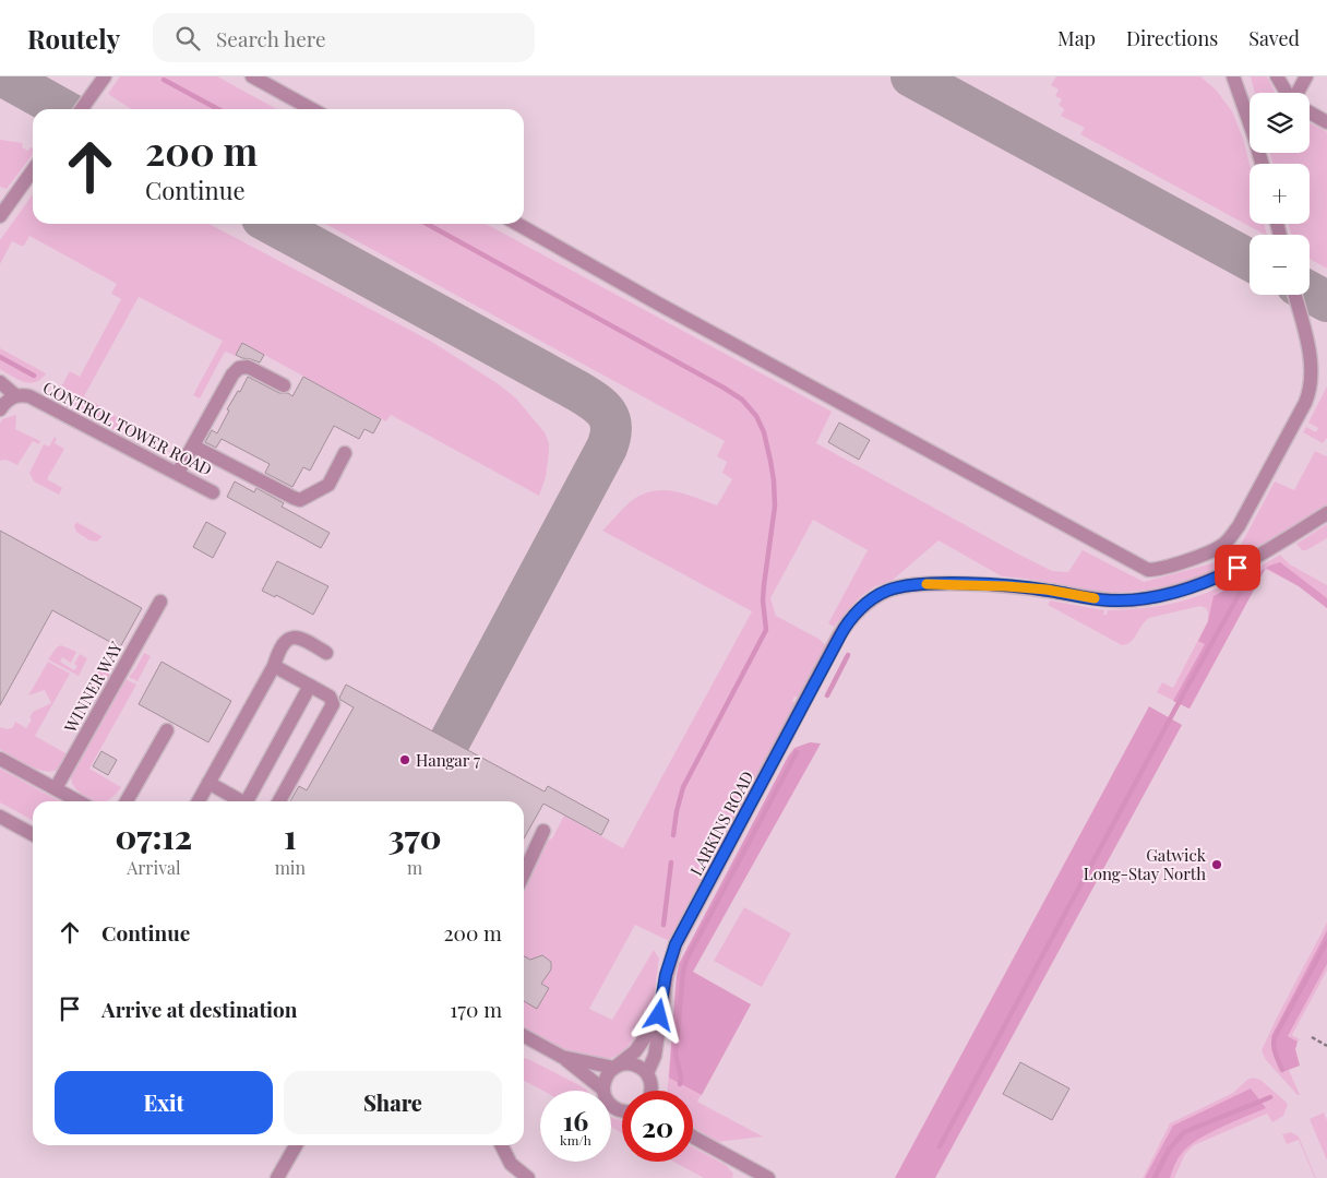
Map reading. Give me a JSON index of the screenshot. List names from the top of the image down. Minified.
{"streets":{"lane":["CONTROL TOWER ROAD","WINNER WAY","LARKINS ROAD"]},"places":["Hangar 7","Gatwick Long-Stay North"],"page":{"header":"Routely","search":"Search here","nav":["Map","Directions","Saved"],"map_buttons":["+","−"],"turn":["200 m","Continue"],"eta":["07:12","Arrival","1","min","370","m"],"list":[{"name":"Continue","value":"200 m"},{"name":"Arrive at destination","value":"170 m"}],"buttons":["Exit","Share"],"speed":"16 km/h","limit":"20"}}
